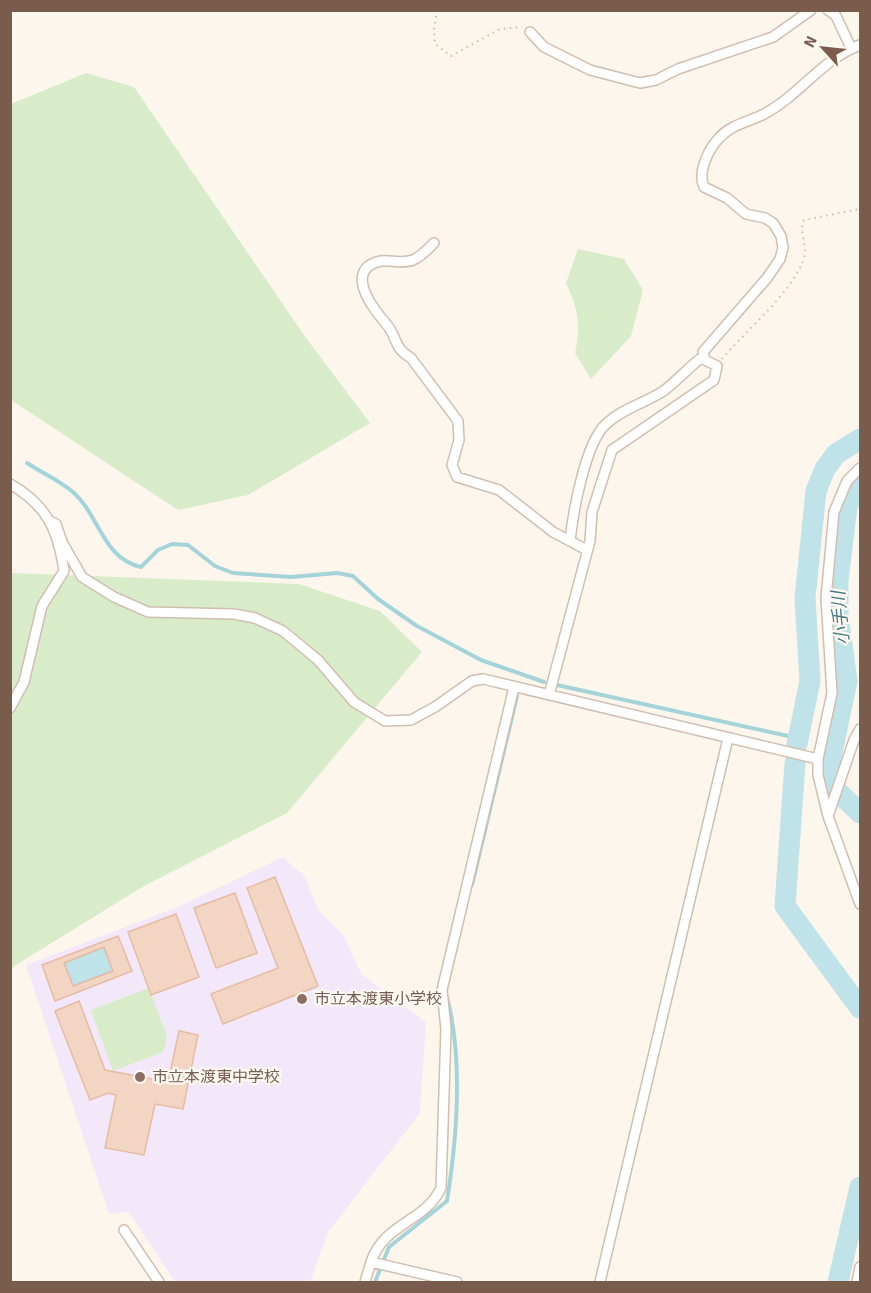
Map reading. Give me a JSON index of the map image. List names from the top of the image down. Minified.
{"water":["小手川"],"places":["市立本渡東小学校","市立本渡東中学校"],"north":"top left"}
